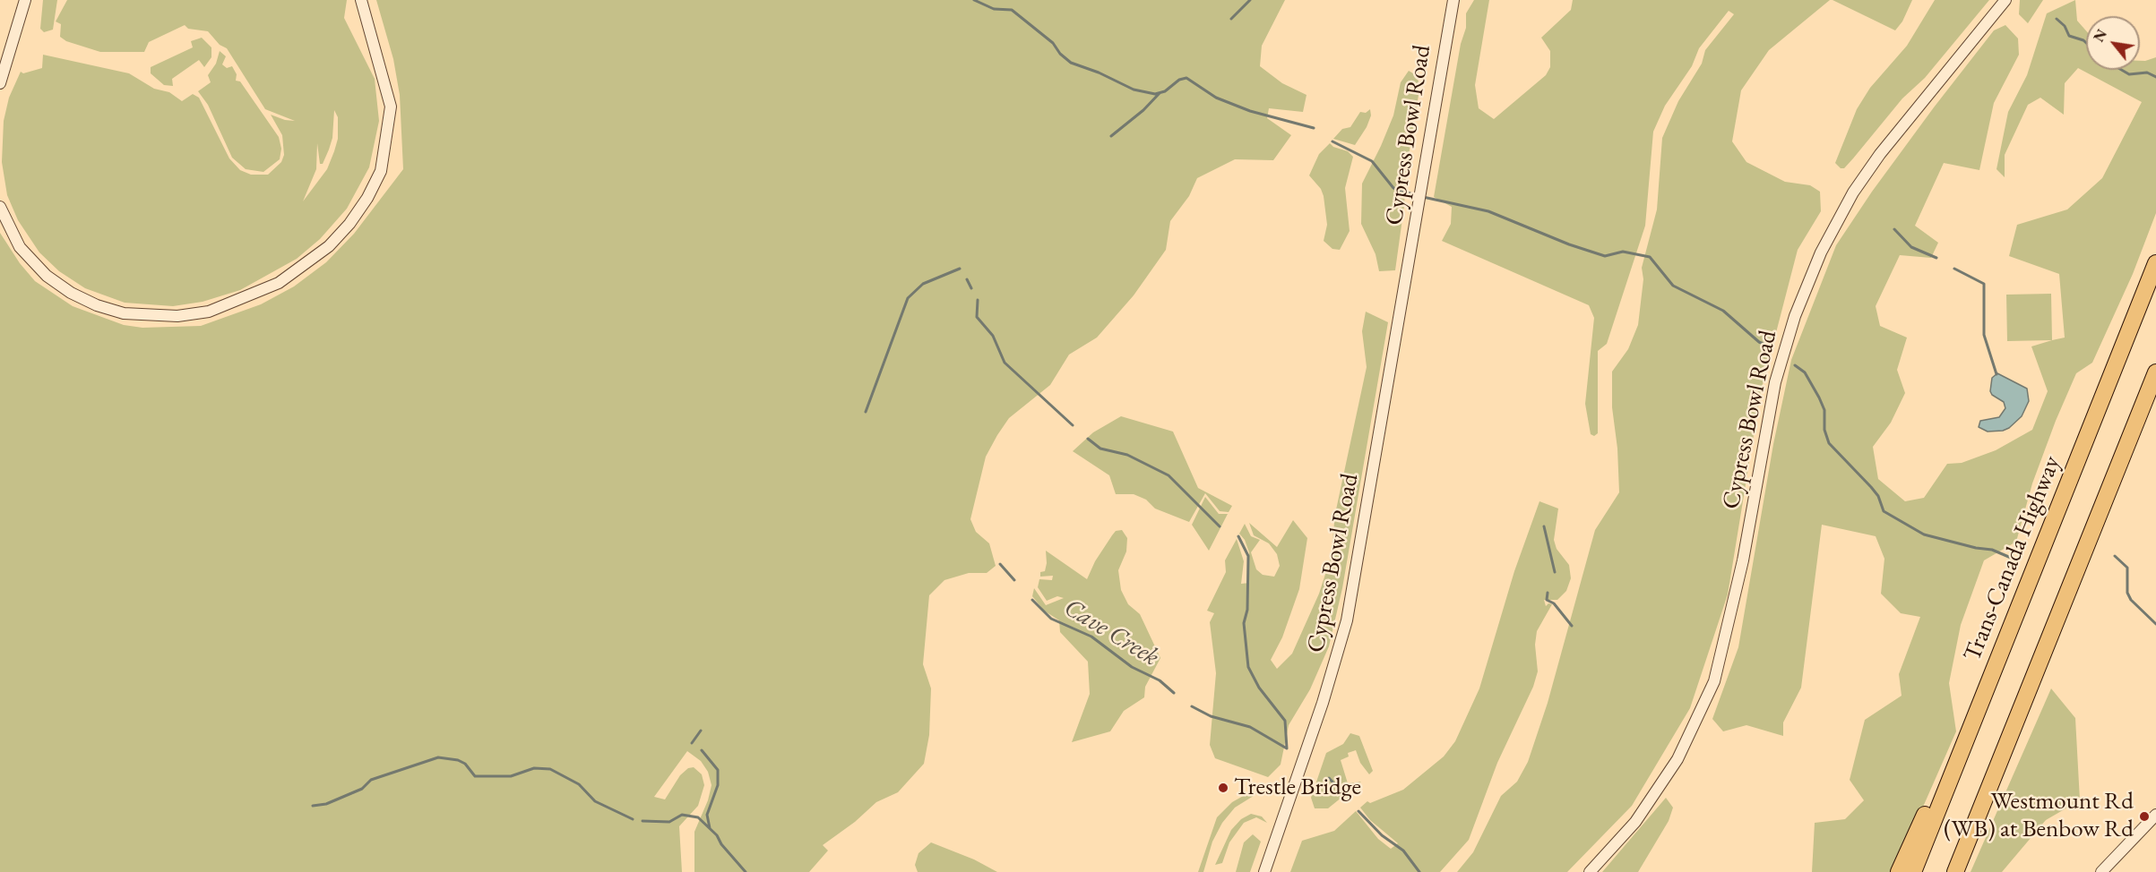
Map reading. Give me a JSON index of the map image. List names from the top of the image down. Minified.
{"streets":{"highway":["Trans-Canada Highway"],"street":["Cypress Bowl Road"]},"water":["Cave Creek"],"places":["Trestle Bridge","Westmount Rd (WB) at Benbow Rd"],"north":"top left"}
